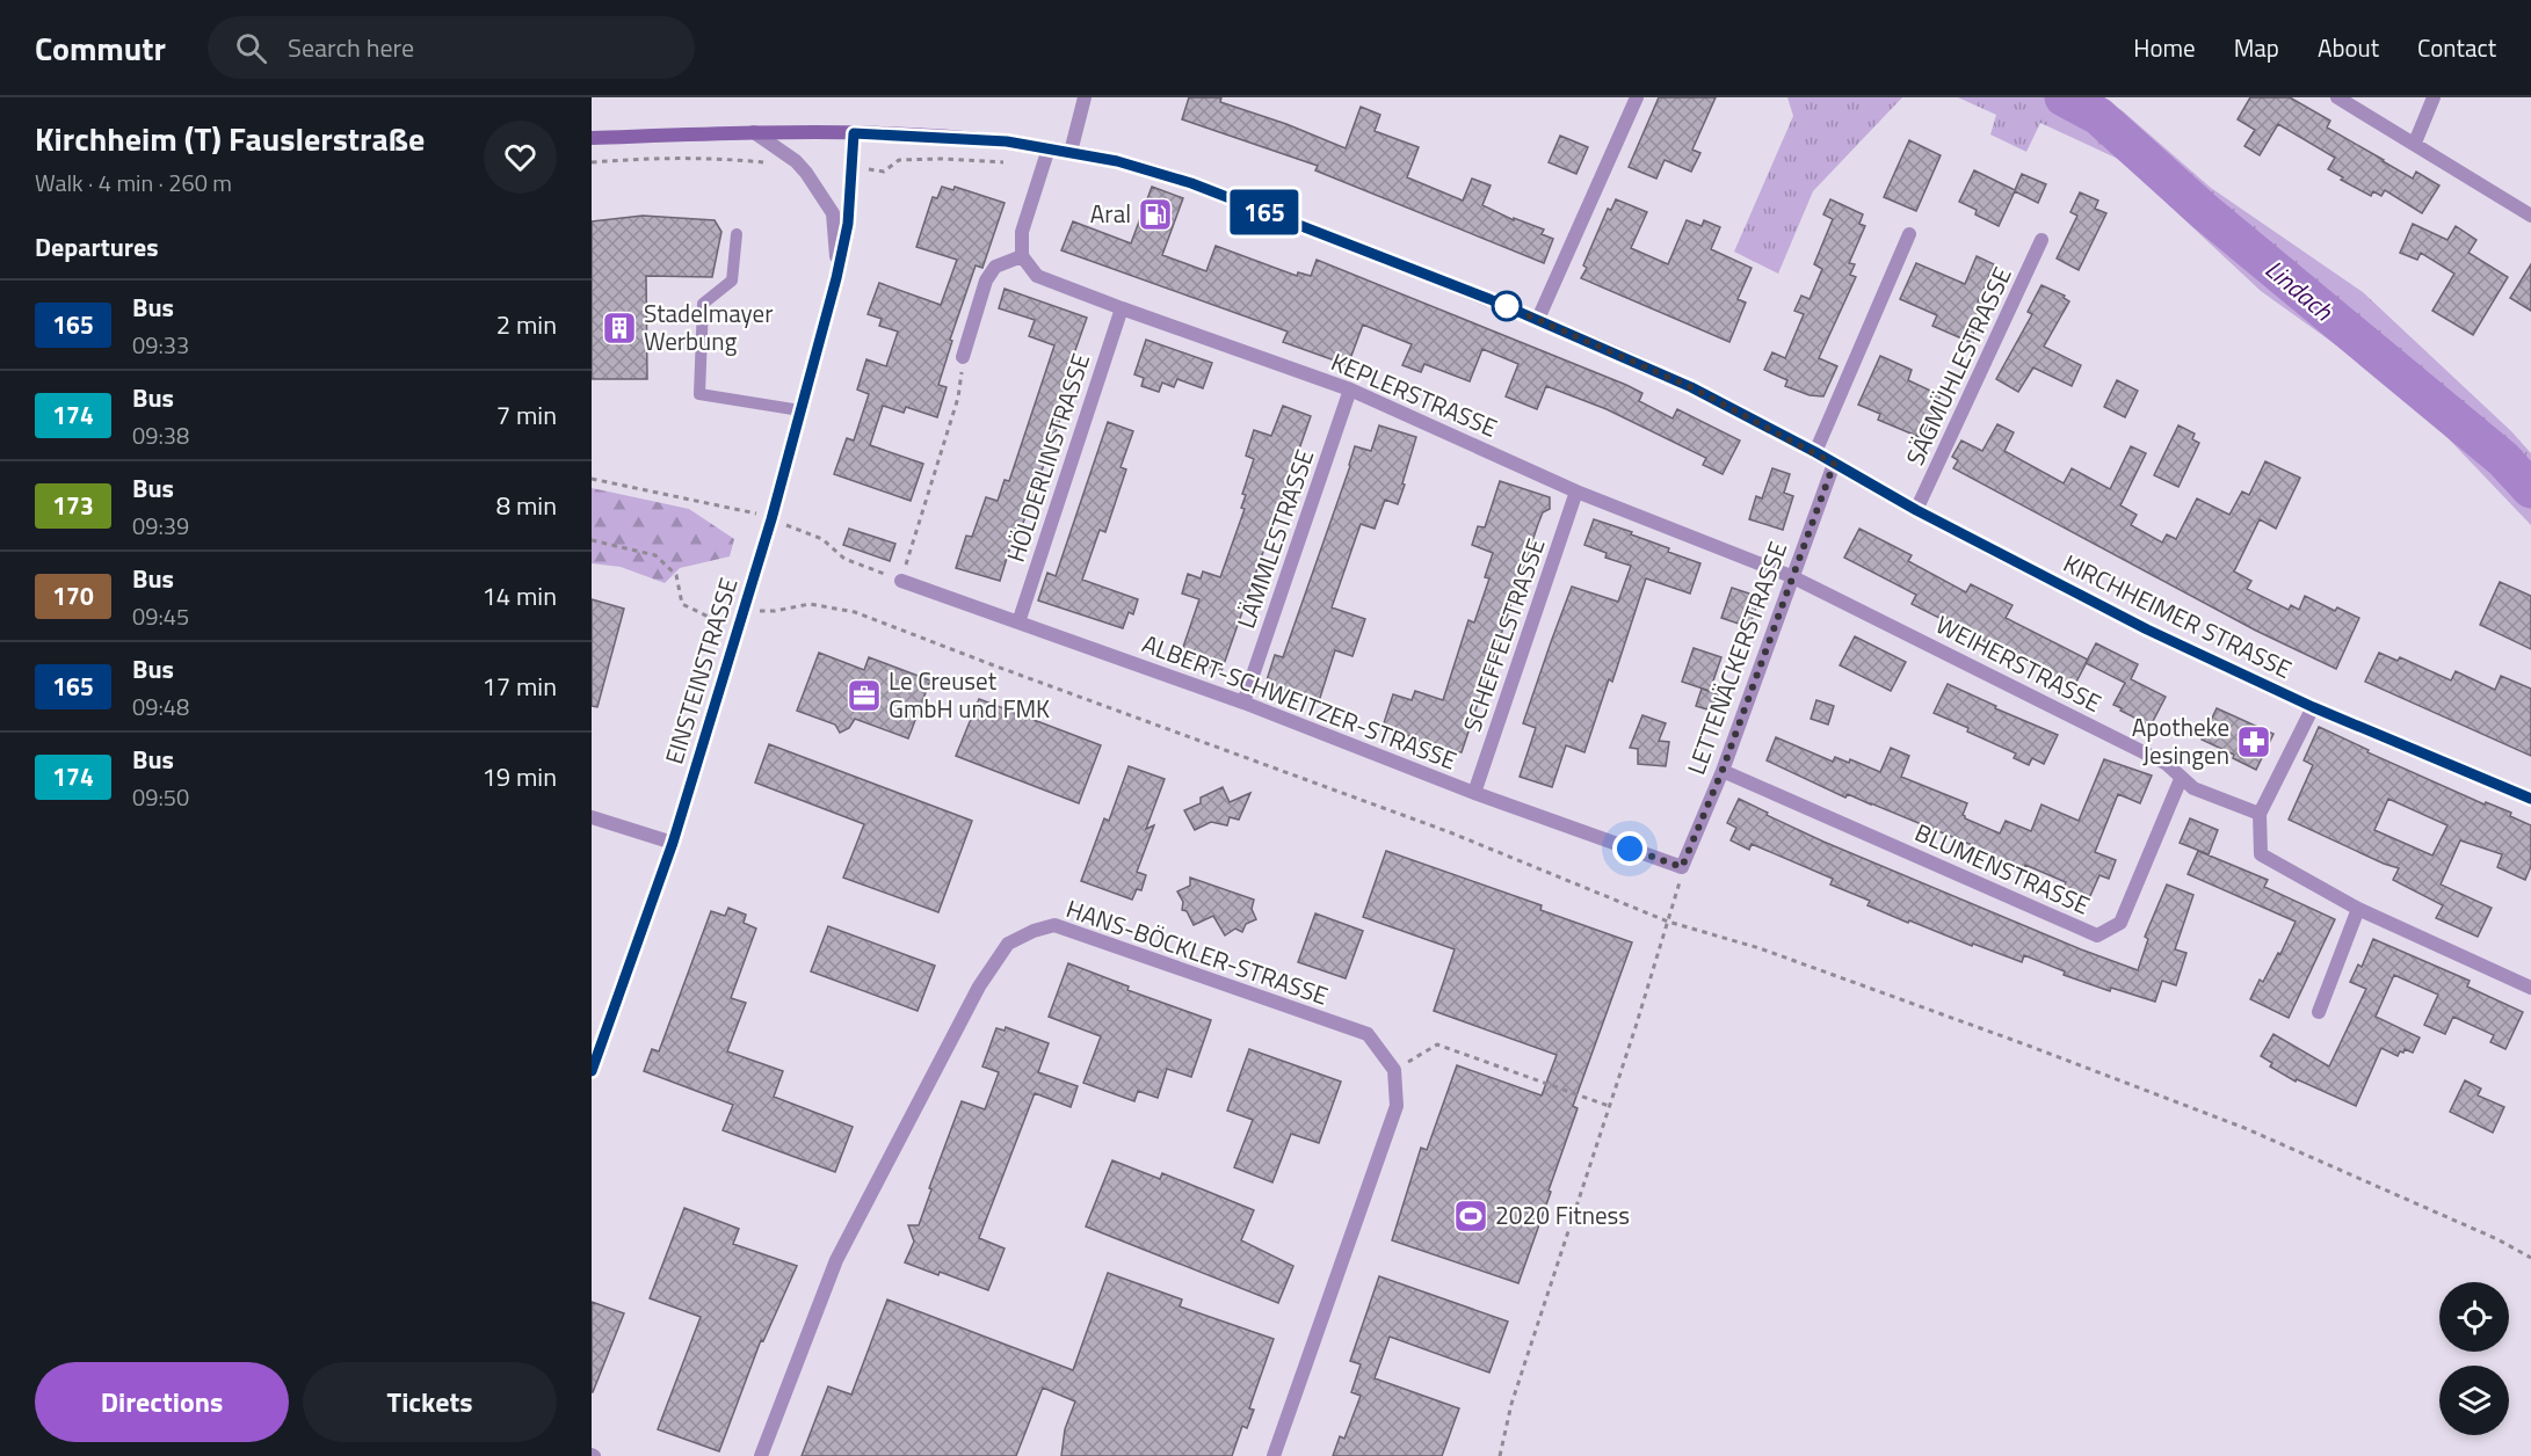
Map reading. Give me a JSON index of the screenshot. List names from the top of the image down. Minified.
{"streets":{"main road":["KIRCHHEIMER STRASSE"],"street":["SÄGMÜHLESTRASSE","KEPLERSTRASSE","HÖLDERLINSTRASSE","LÄMMLESTRASSE","SCHEFFELSTRASSE","LETTENÄCKERSTRASSE","WEIHERSTRASSE","EINSTEINSTRASSE","ALBERT-SCHWEITZER-STRASSE","BLUMENSTRASSE","HANS-BÖCKLER-STRASSE"]},"crossings":[["SÄGMÜHLESTRASSE","KIRCHHEIMER STRASSE"],["KEPLERSTRASSE","HÖLDERLINSTRASSE"],["KEPLERSTRASSE","LÄMMLESTRASSE"],["KEPLERSTRASSE","SCHEFFELSTRASSE"],["KEPLERSTRASSE","LETTENÄCKERSTRASSE"],["KEPLERSTRASSE","WEIHERSTRASSE"],["HÖLDERLINSTRASSE","ALBERT-SCHWEITZER-STRASSE"],["LÄMMLESTRASSE","ALBERT-SCHWEITZER-STRASSE"],["KIRCHHEIMER STRASSE","LETTENÄCKERSTRASSE"],["KIRCHHEIMER STRASSE","EINSTEINSTRASSE"],["SCHEFFELSTRASSE","ALBERT-SCHWEITZER-STRASSE"],["LETTENÄCKERSTRASSE","WEIHERSTRASSE"],["LETTENÄCKERSTRASSE","ALBERT-SCHWEITZER-STRASSE"],["LETTENÄCKERSTRASSE","BLUMENSTRASSE"],["WEIHERSTRASSE","BLUMENSTRASSE"]],"water":["Lindach"],"places":{"fuel station":["Aral"],"building":["Stadelmayer Werbung"],"office":["Le Creuset GmbH und FMK"],"pharmacy":["Apotheke Jesingen"],"sports":["2020 Fitness"]},"lines":["bus line 165"],"page":{"header":"Commutr","search":"Search here","nav":["Home","Map","About","Contact"],"heading":[["Kirchheim (T) Fauslerstraße","Walk · 4 min · 260 m"],"Departures"],"on_map":"165","list":[{"mark":"165","name":"Bus","note":"09:33","value":"2 min"},{"mark":"174","name":"Bus","note":"09:38","value":"7 min"},{"mark":"173","name":"Bus","note":"09:39","value":"8 min"},{"mark":"170","name":"Bus","note":"09:45","value":"14 min"},{"mark":"165","name":"Bus","note":"09:48","value":"17 min"},{"mark":"174","name":"Bus","note":"09:50","value":"19 min"}],"buttons":["Directions","Tickets"]}}
